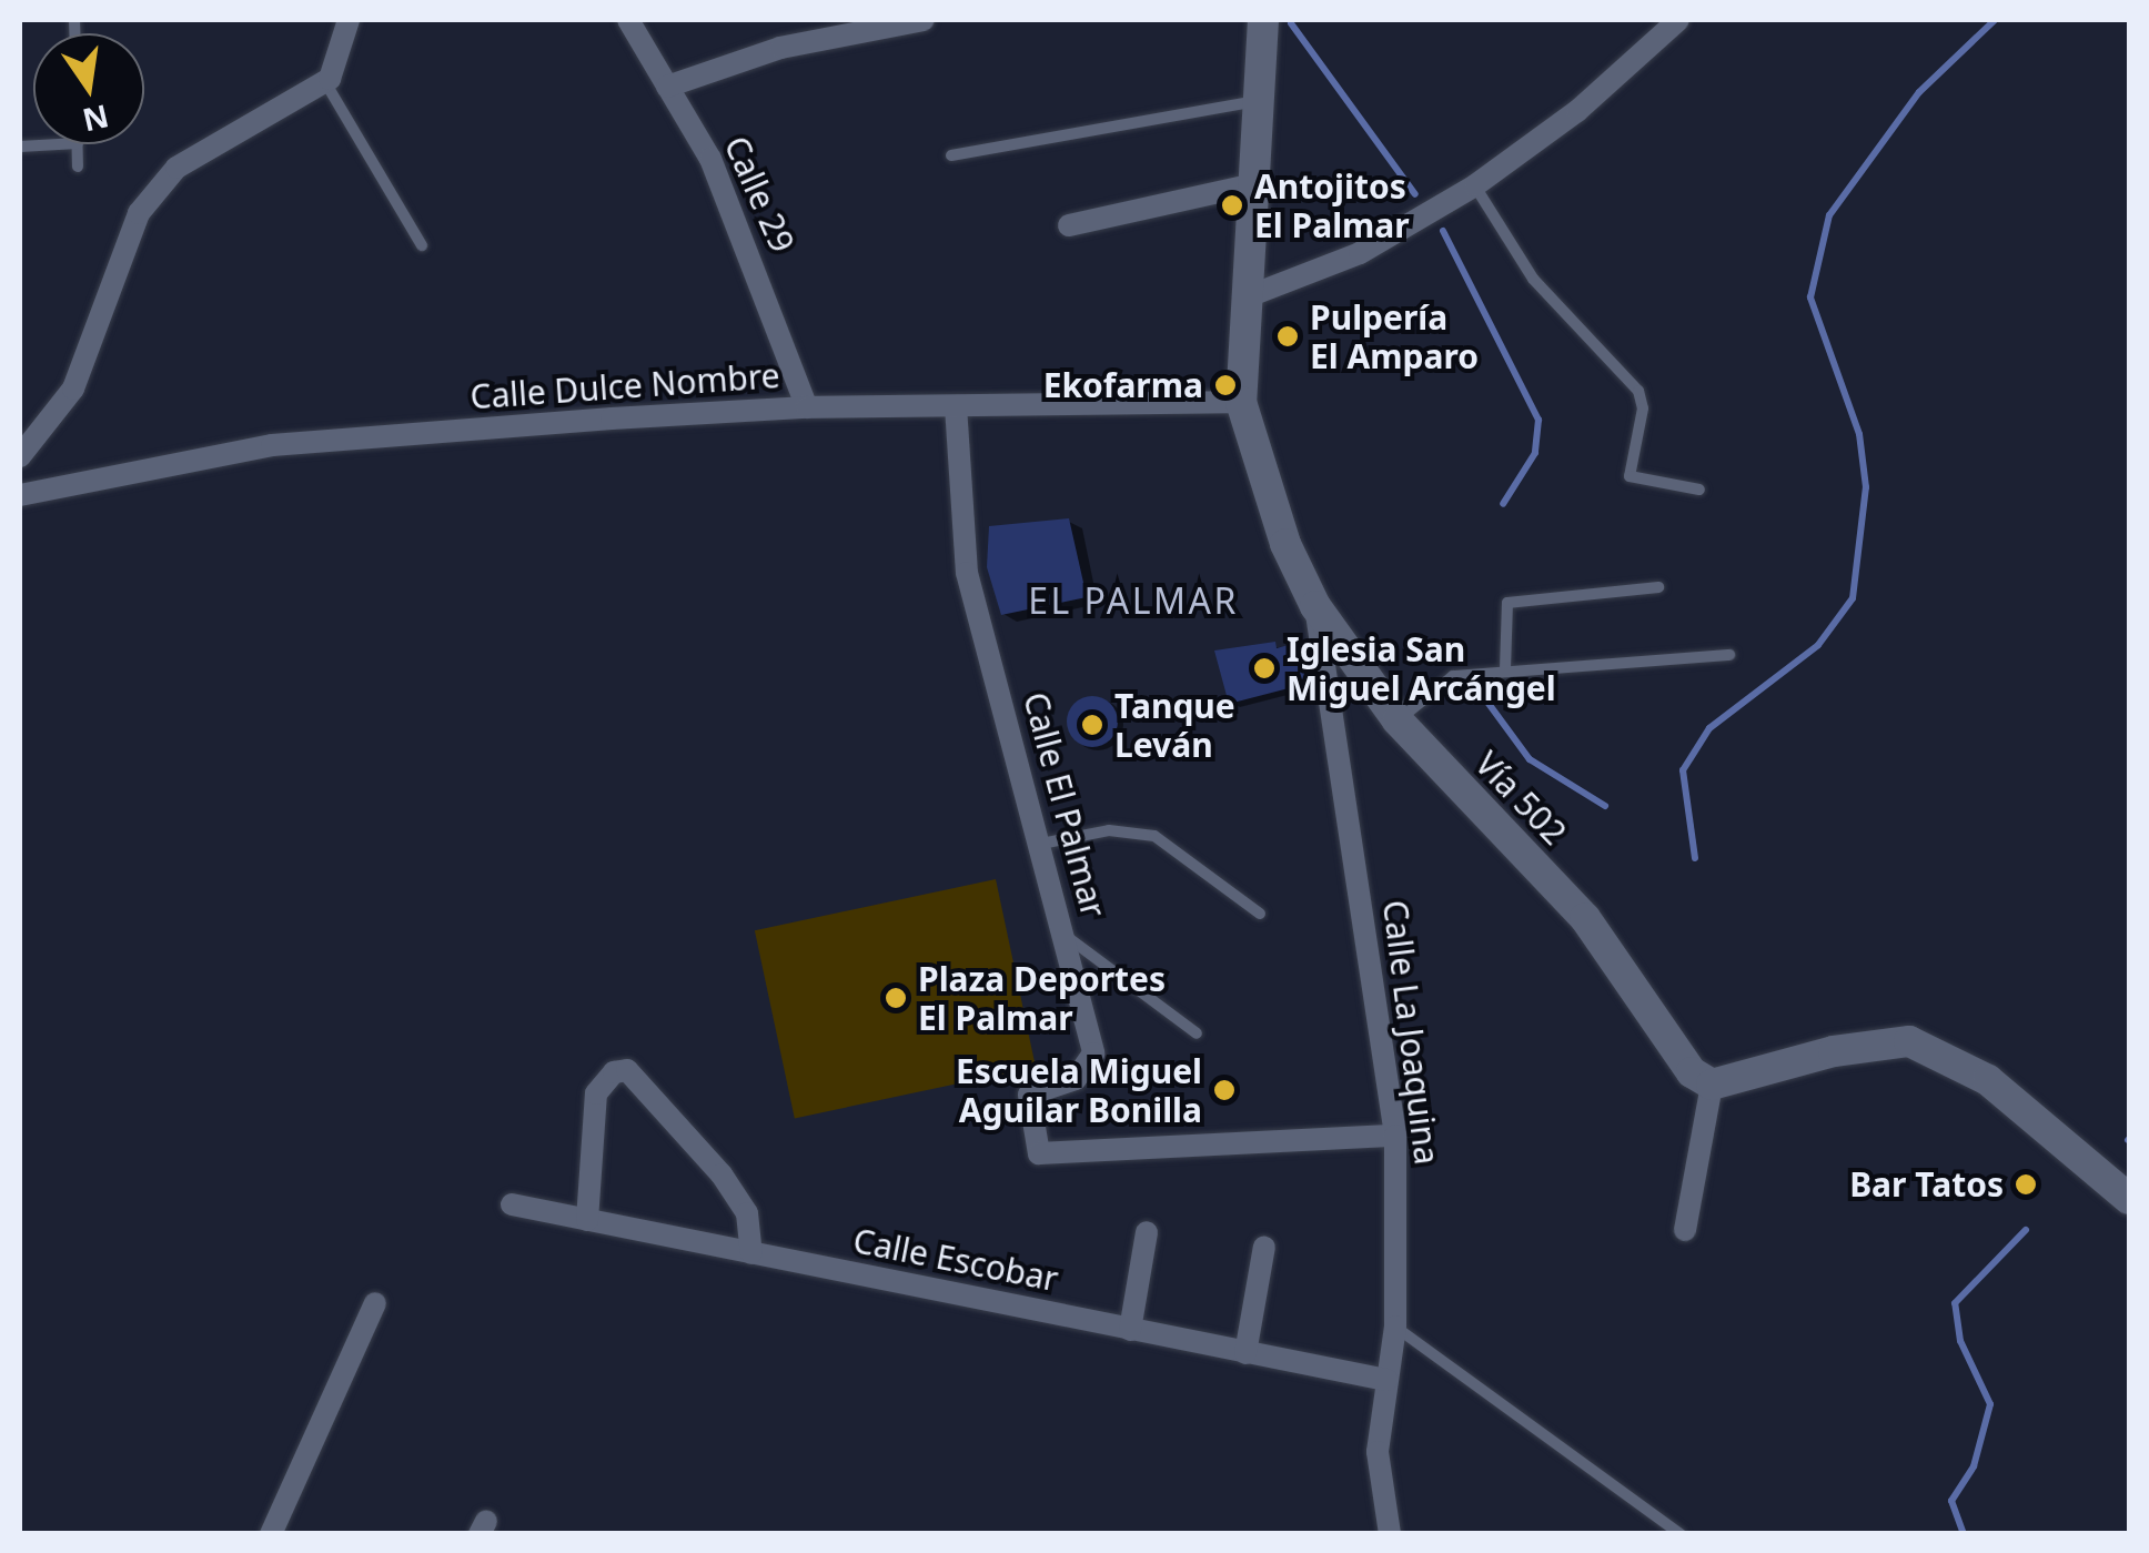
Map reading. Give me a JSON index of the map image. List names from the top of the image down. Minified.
{"streets":{"street":["Calle 29","Calle Dulce Nombre","Vía 502","Calle El Palmar","Calle La Joaquina","Calle Escobar"]},"crossings":[["Calle 29","Calle Dulce Nombre"],["Calle Dulce Nombre","Vía 502"],["Calle Dulce Nombre","Calle El Palmar"],["Vía 502","Calle La Joaquina"],["Calle El Palmar","Calle La Joaquina"],["Calle La Joaquina","Calle Escobar"]],"districts":["EL PALMAR"],"places":["Antojitos El Palmar","Pulpería El Amparo","Ekofarma","Iglesia San Miguel Arcángel","Tanque Leván","Plaza Deportes El Palmar","Escuela Miguel Aguilar Bonilla","Bar Tatos"],"north":"bottom"}
